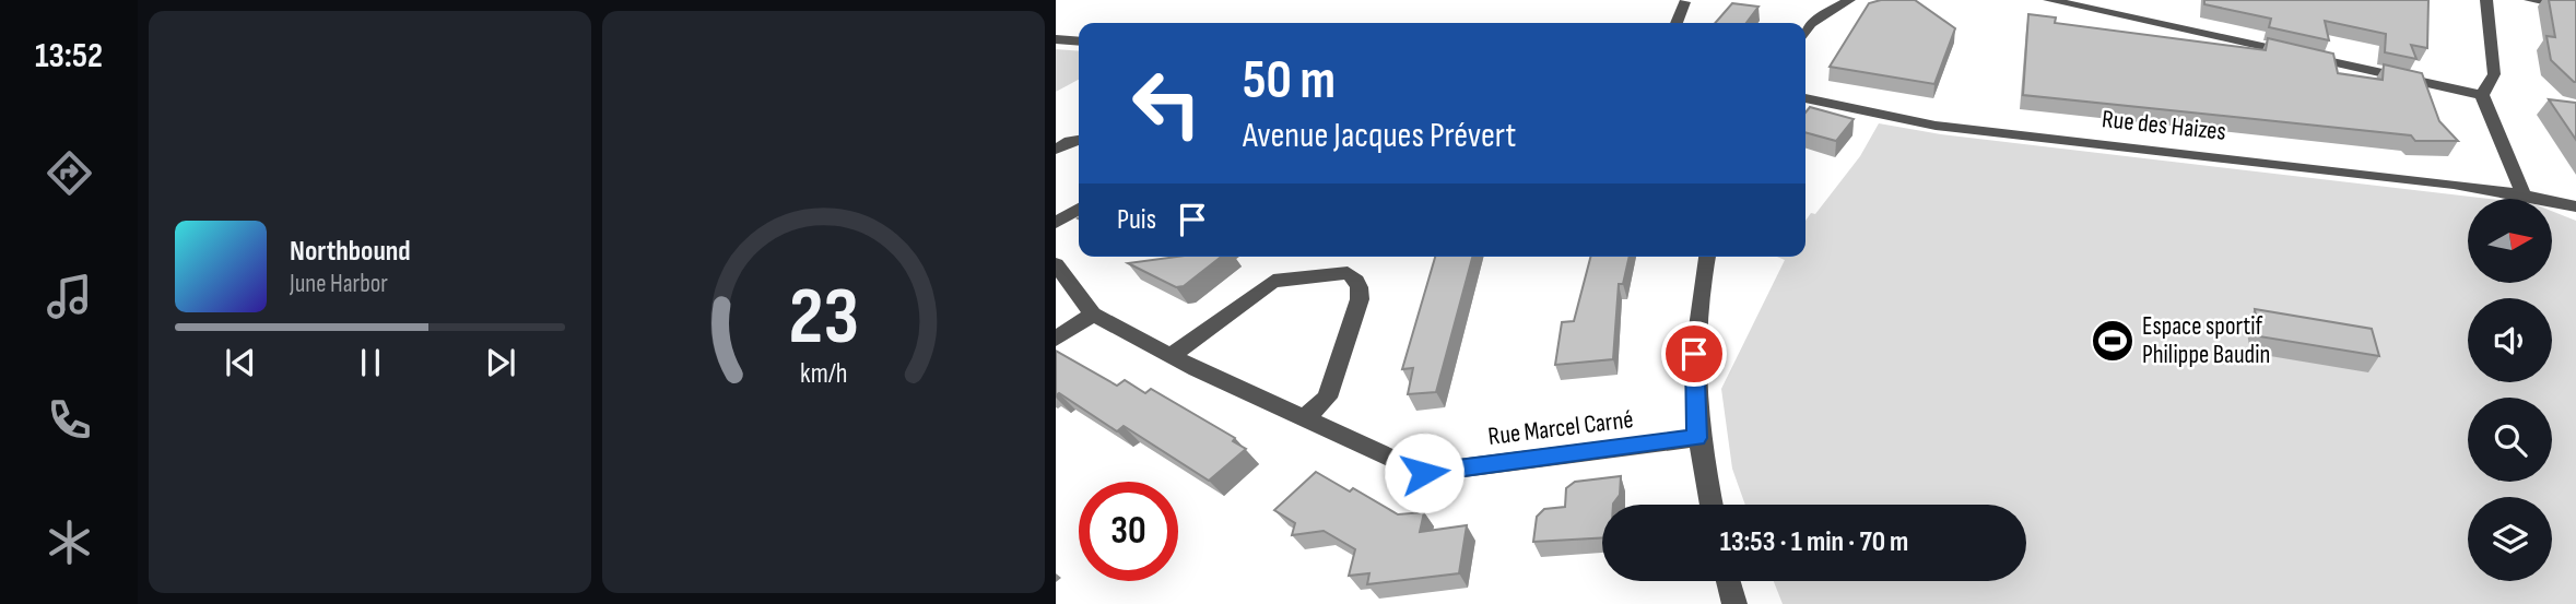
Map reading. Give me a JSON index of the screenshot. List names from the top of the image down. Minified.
{"streets":{"street":["Rue des Haizes","Rue Marcel Carné"]},"places":{"sports":["Espace sportif Philippe Baudin"]},"north":"right","page":{"tabs":"13:52","turn":["50 m","Avenue Jacques Prévert"],"then":"Puis","song":["Northbound","June Harbor"],"limit":"30","trip":"13:53 · 1 min · 70 m","gauge":["23","km/h"]}}
